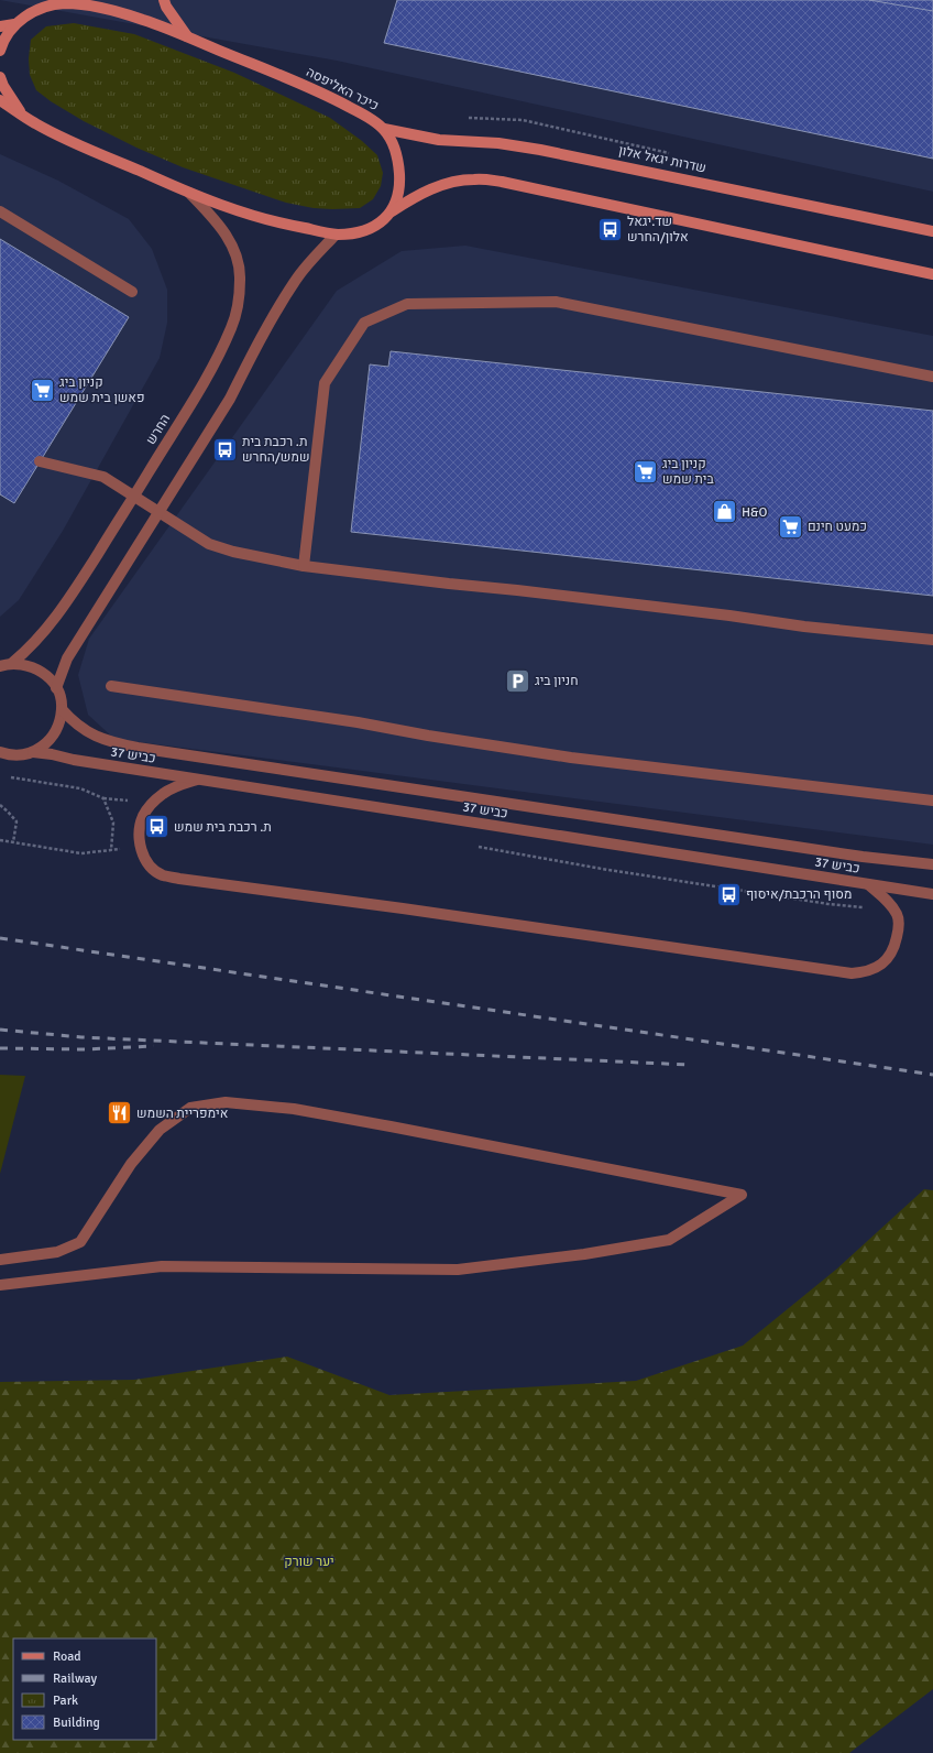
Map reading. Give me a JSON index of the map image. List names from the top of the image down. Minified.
{"streets":{"main road":["כיכר האליפסה","שדרות יגאל אלון"],"street":["החרש","כביש 37"]},"crossings":[["כיכר האליפסה","שדרות יגאל אלון"]],"parks":["יער שורק"],"places":{"bus stop":["שד.יגאל אלון/החרש","ת. רכבת בית שמש/החרש","ת. רכבת בית שמש","מסוף הרכבת/איסוף"],"supermarket":["קניון ביג פאשן בית שמש","קניון ביג בית שמש","כמעט חינם"],"shop":["H&O"],"parking":["חניון ביג"],"restaurant":["אימפריית השמש"]},"legend":["Road","Railway","Park","Building"]}
